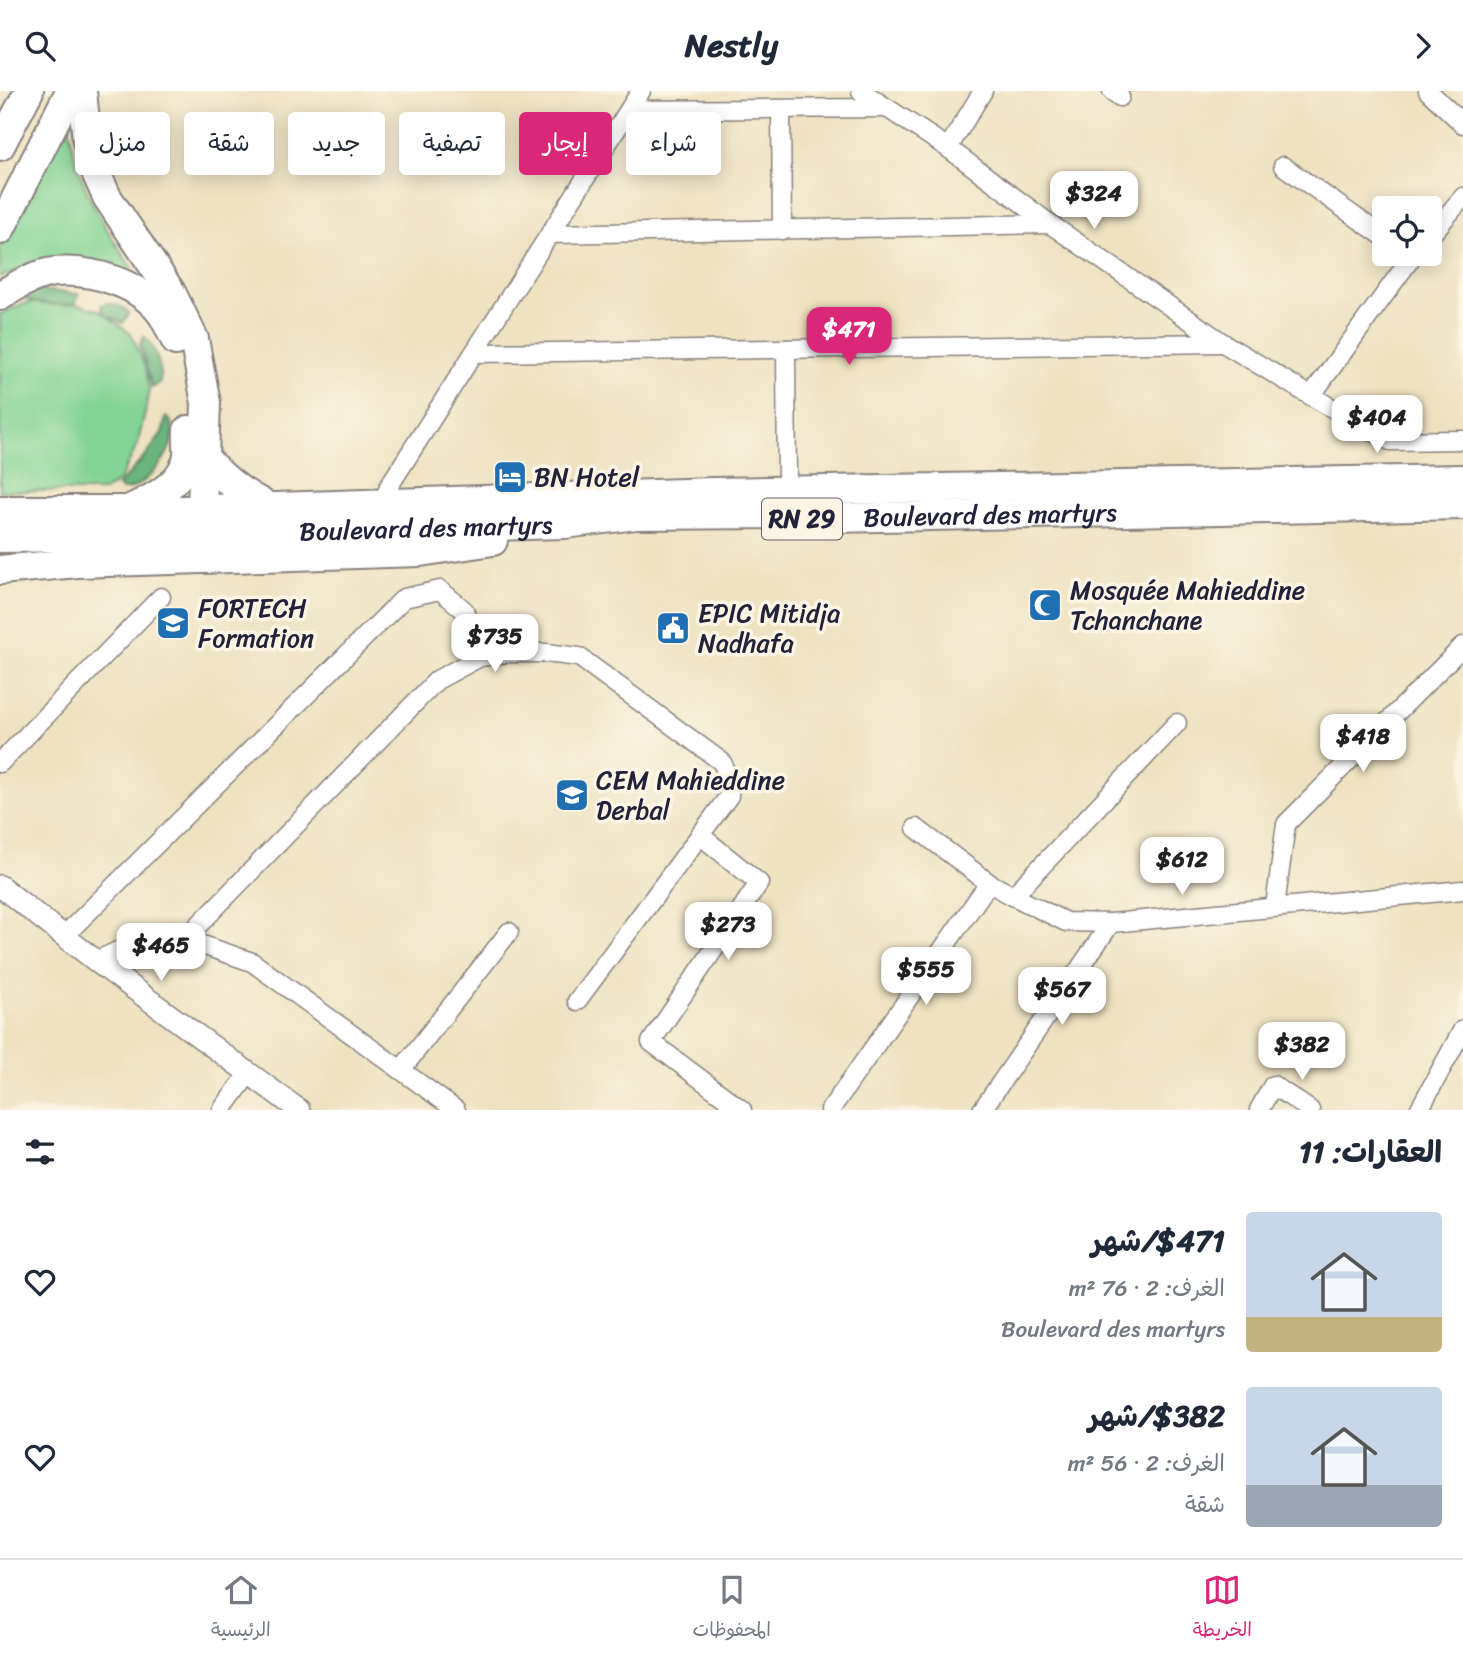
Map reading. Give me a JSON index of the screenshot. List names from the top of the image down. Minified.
{"streets":{"highway":["Boulevard des martyrs","RN 29"]},"places":{"hotel":["BN Hotel"],"mosque":["Mosquée Mahieddine Tchanchane"],"school or university":["FORTECH Formation","CEM Mahieddine Derbal"],"public building":["EPIC Mitidja Nadhafa"]},"page":{"header":"Nestly","chip":["شراء","إيجار","تصفية","جديد","شقة","منزل"],"price":["$324","$471","$404","$735","$418","$612","$273","$465","$555","$567","$382"],"heading":"العقارات: 11","list":[{"name":"$471/شهر","note":"الغرف: 2 · 76 m² · Boulevard des martyrs"},{"name":"$382/شهر","note":"الغرف: 2 · 56 m² · شقة"}],"tabs":["الخريطة","المحفوظات","الرئيسية"]}}
